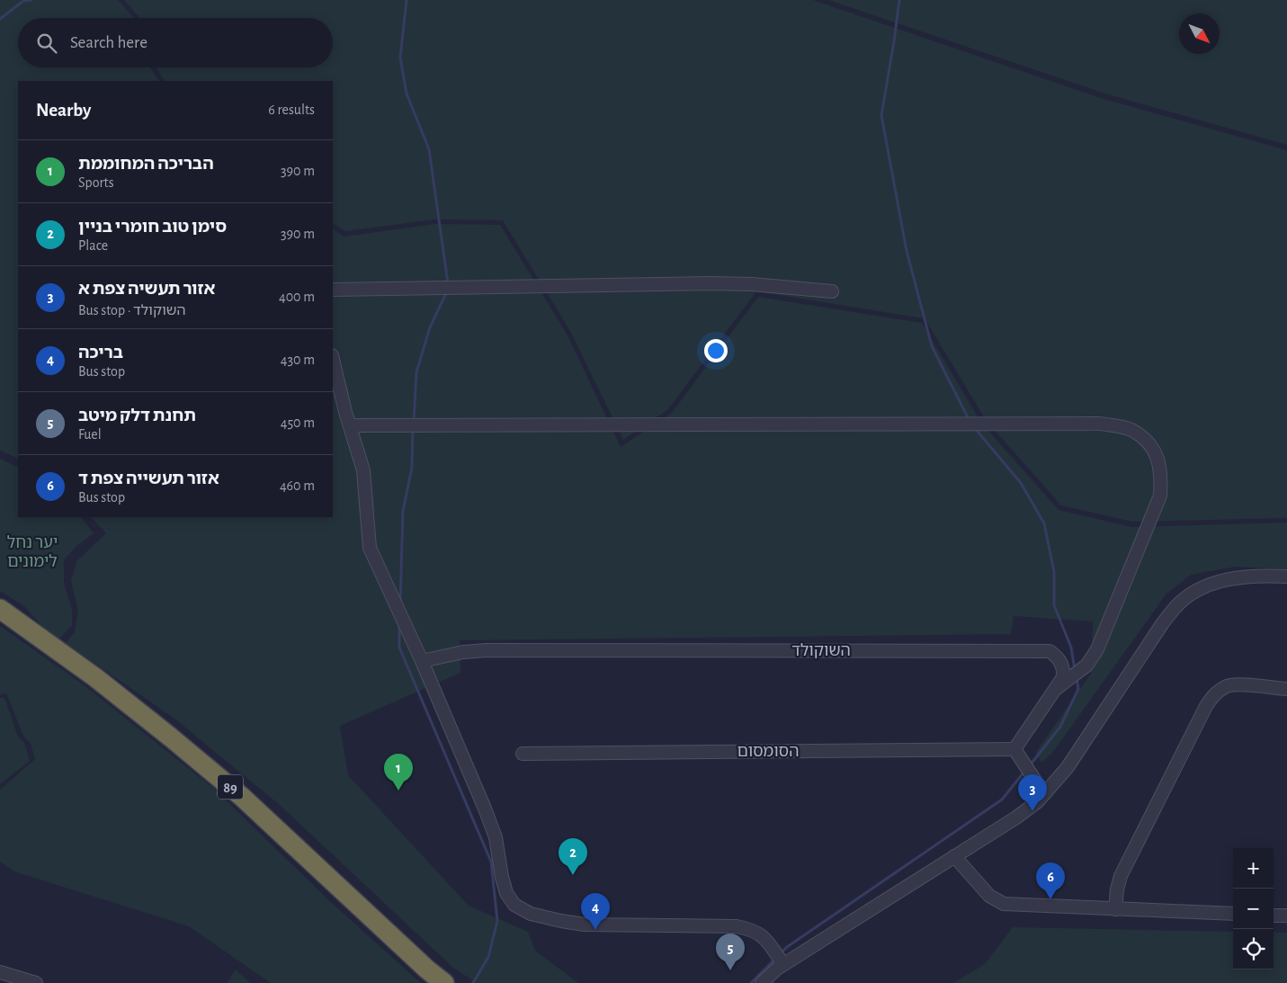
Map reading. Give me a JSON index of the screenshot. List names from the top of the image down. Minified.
{"streets":{"highway":["89"],"street":["השוקולד","הסומסום"]},"crossings":[["השוקולד","הסומסום"]],"parks":["יער נחל לימונים"],"north":"bottom right","page":{"search":"Search here","heading":["Nearby","6 results"],"list":[{"mark":"1","name":"הבריכה המחוממת","note":"Sports","value":"390 m"},{"mark":"2","name":"סימן טוב חומרי בניין","note":"Place","value":"390 m"},{"mark":"3","name":"אזור תעשיה צפת א","note":"Bus stop · השוקולד","value":"400 m"},{"mark":"4","name":"בריכה","note":"Bus stop","value":"430 m"},{"mark":"5","name":"תחנת דלק מיטב","note":"Fuel","value":"450 m"},{"mark":"6","name":"אזור תעשייה צפת ד","note":"Bus stop","value":"460 m"}],"pins":["1","3","2","6","4","5"],"map_buttons":["+","−"]}}
